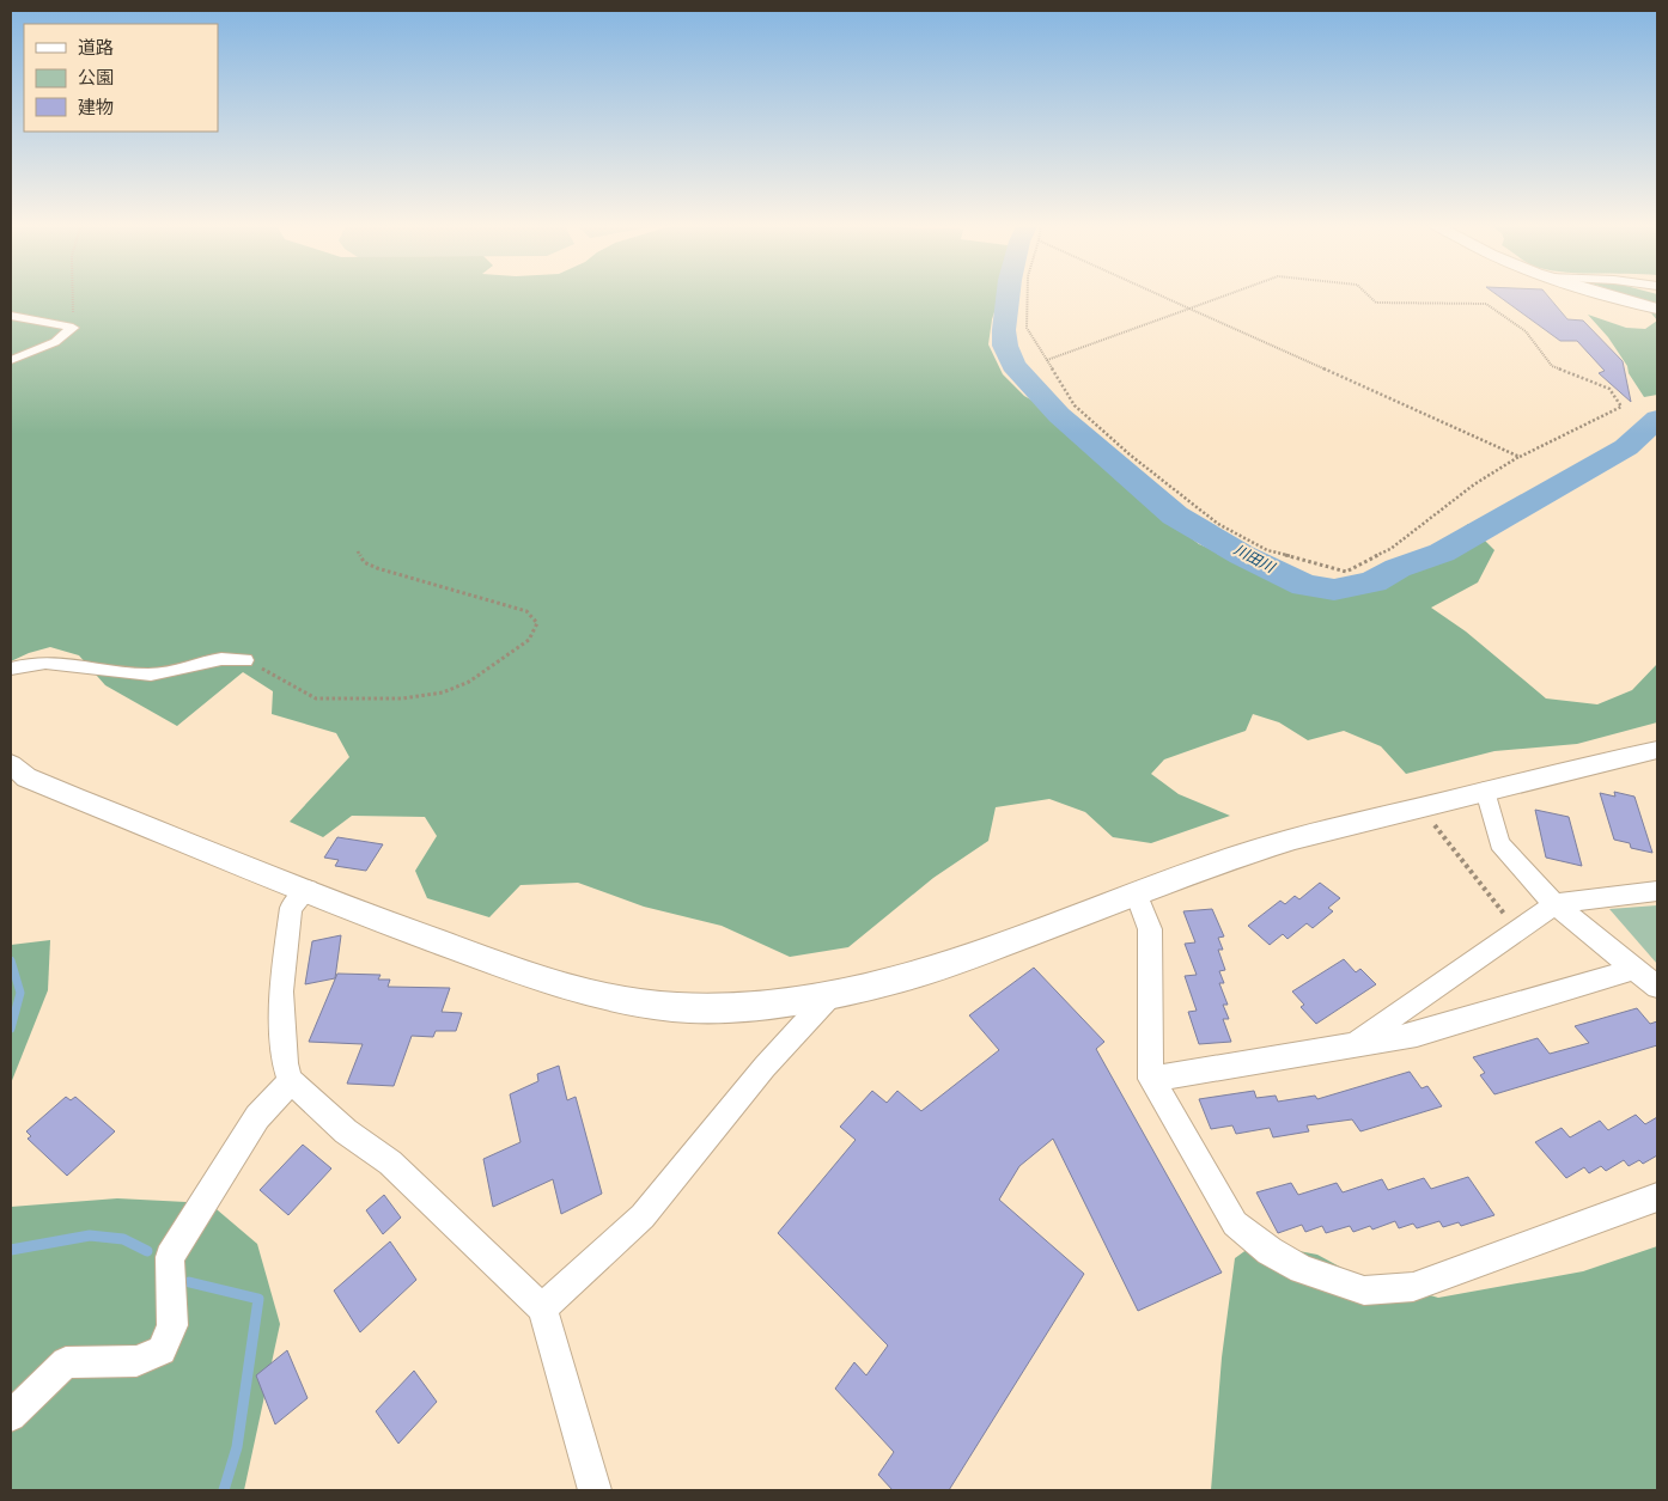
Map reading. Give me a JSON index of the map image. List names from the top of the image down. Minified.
{"water":["川田川"],"legend":["道路","公園","建物"]}
